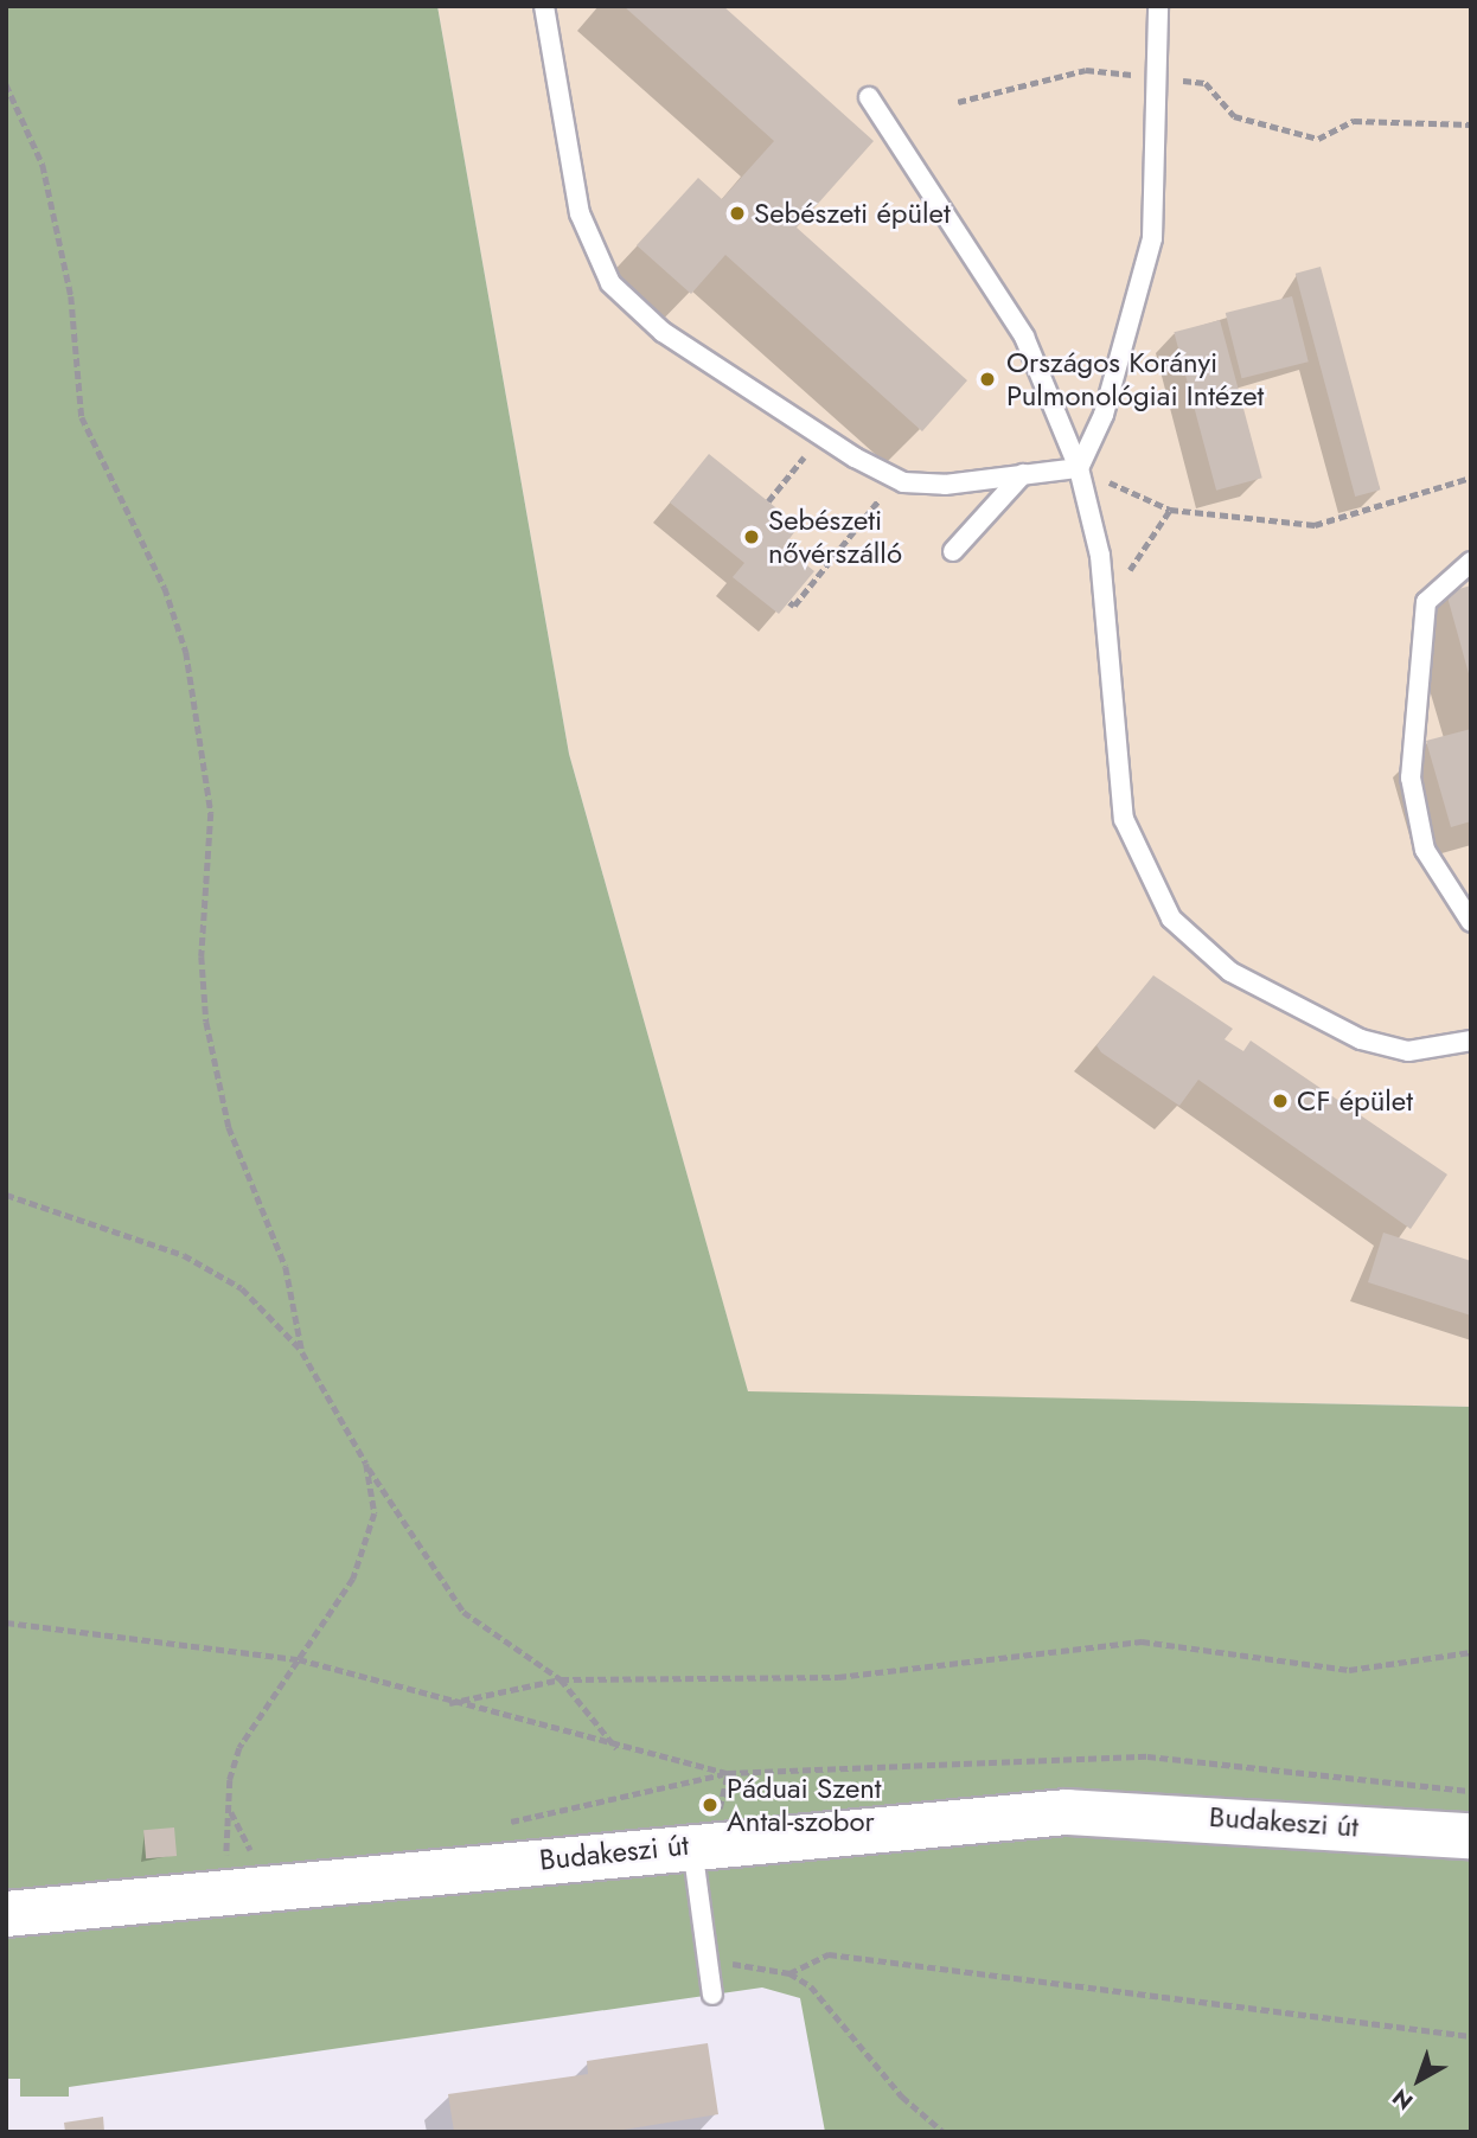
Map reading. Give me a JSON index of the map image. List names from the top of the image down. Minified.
{"streets":{"main road":["Budakeszi út"]},"places":["Sebészeti épület","Országos Korányi Pulmonológiai Intézet","Sebészeti nővérszálló","CF épület","Páduai Szent Antal-szobor"],"north":"bottom left"}
